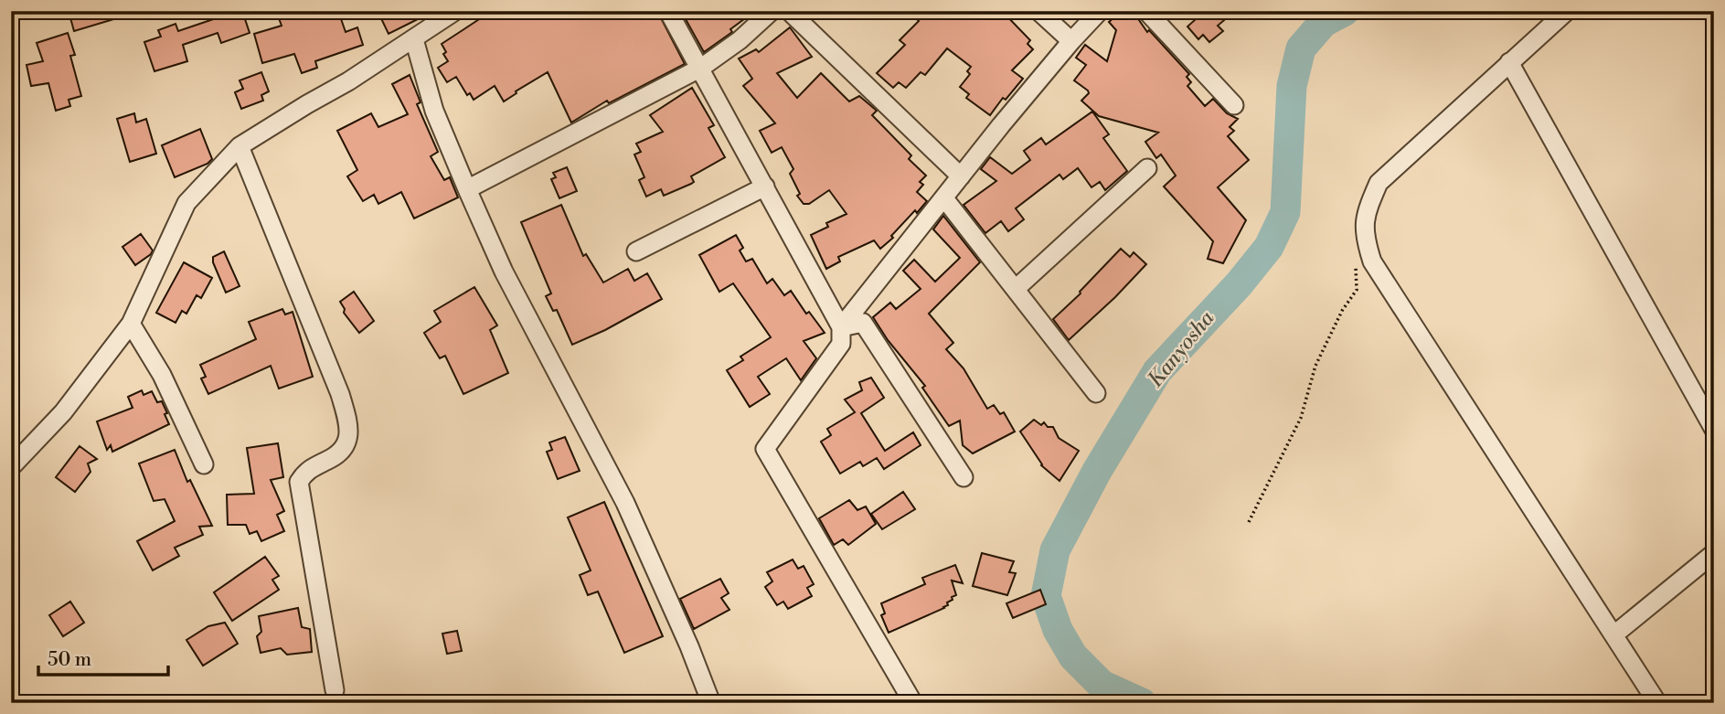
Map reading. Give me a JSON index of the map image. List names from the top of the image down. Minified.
{"water":["Kanyosha"],"scale_bar":"50 m"}
